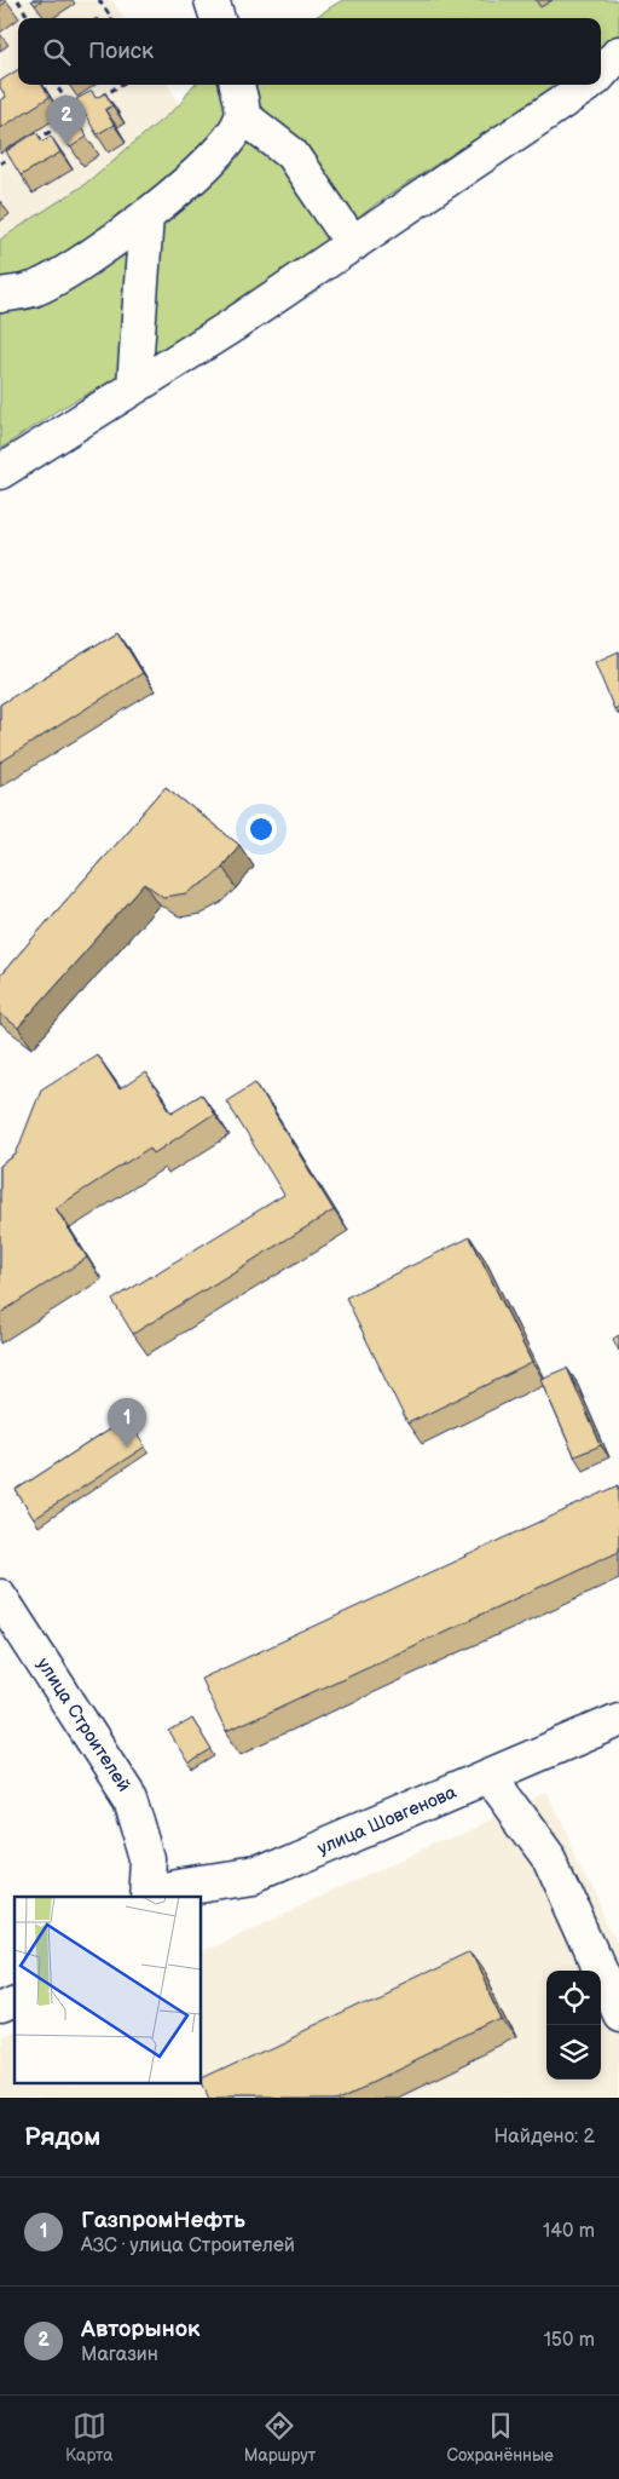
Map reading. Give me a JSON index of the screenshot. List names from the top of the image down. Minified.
{"streets":{"street":["улица Строителей","улица Шовгенова"]},"crossings":[["улица Строителей","улица Шовгенова"]],"page":{"search":"Поиск","pins":["2","1"],"heading":["Рядом","Найдено: 2"],"list":[{"mark":"1","name":"ГазпромНефть","note":"АЗС · улица Строителей","value":"140 m"},{"mark":"2","name":"Авторынок","note":"Магазин","value":"150 m"}],"nav":["Карта","Маршрут","Сохранённые"]}}
